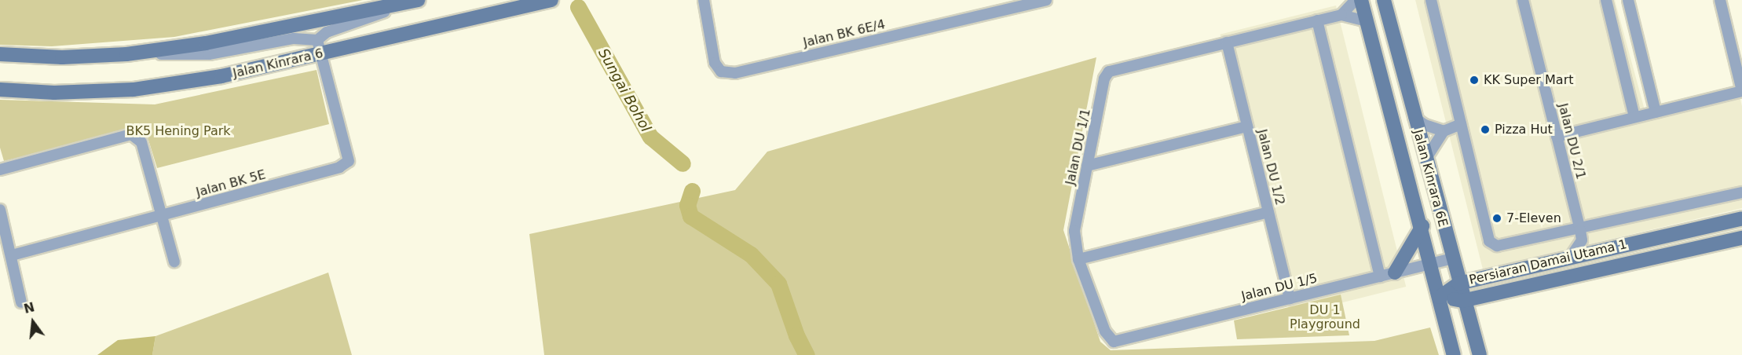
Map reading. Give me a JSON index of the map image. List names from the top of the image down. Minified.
{"streets":{"street":["Jalan BK 6E/4","Jalan Kinrara 6","Jalan DU 2/1","Jalan DU 1/1","Jalan DU 1/2","Jalan Kinrara 6E","Jalan BK 5E","Persiaran Damai Utama 1","Jalan DU 1/5"]},"crossings":[["Jalan Kinrara 6","Jalan BK 5E"],["Jalan DU 2/1","Persiaran Damai Utama 1"],["Jalan DU 1/1","Jalan DU 1/2"],["Jalan DU 1/1","Jalan DU 1/5"],["Jalan DU 1/2","Jalan DU 1/5"],["Jalan Kinrara 6E","Persiaran Damai Utama 1"],["Jalan Kinrara 6E","Jalan DU 1/5"]],"water":["Sungai Bohol"],"parks":["BK5 Hening Park","DU 1 Playground"],"places":["KK Super Mart","Pizza Hut","7-Eleven"],"north":"top"}
